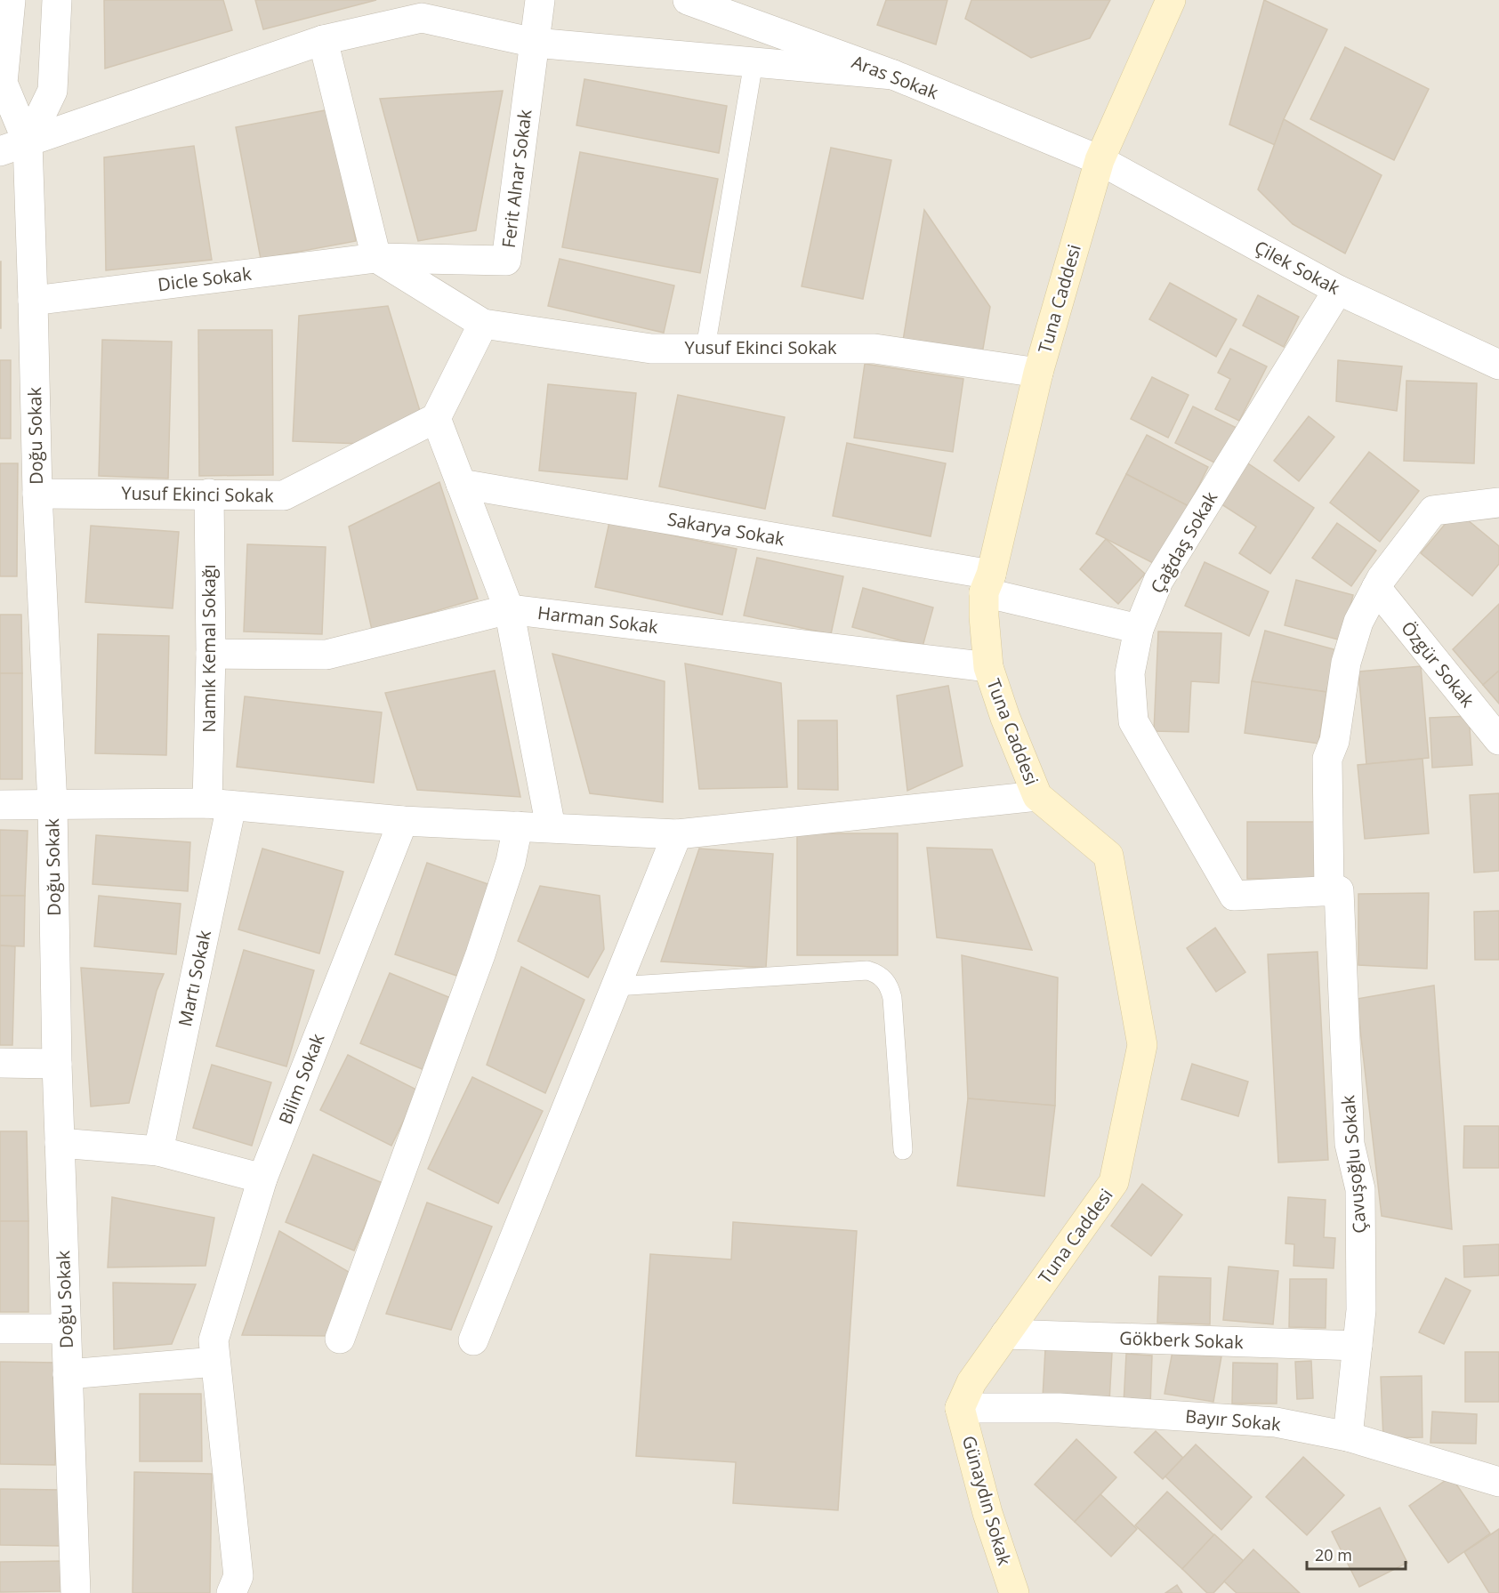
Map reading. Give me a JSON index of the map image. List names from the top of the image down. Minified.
{"streets":{"street":["Aras Sokak","Ferit Alnar Sokak","Çilek Sokak","Dicle Sokak","Tuna Caddesi","Yusuf Ekinci Sokak","Doğu Sokak","Sakarya Sokak","Çağdaş Sokak","Harman Sokak","Namık Kemal Sokağı","Özgür Sokak","Martı Sokak","Bilim Sokak","Çavuşoğlu Sokak","Gökberk Sokak","Bayır Sokak","Günaydın Sokak"]},"crossings":[["Aras Sokak","Çilek Sokak"],["Aras Sokak","Tuna Caddesi"],["Ferit Alnar Sokak","Dicle Sokak"],["Çilek Sokak","Tuna Caddesi"],["Çilek Sokak","Çağdaş Sokak"],["Dicle Sokak","Doğu Sokak"],["Tuna Caddesi","Yusuf Ekinci Sokak"],["Tuna Caddesi","Sakarya Sokak"],["Tuna Caddesi","Harman Sokak"],["Tuna Caddesi","Gökberk Sokak"],["Tuna Caddesi","Bayır Sokak"],["Tuna Caddesi","Günaydın Sokak"],["Yusuf Ekinci Sokak","Doğu Sokak"],["Yusuf Ekinci Sokak","Namık Kemal Sokağı"],["Sakarya Sokak","Çağdaş Sokak"],["Çağdaş Sokak","Çavuşoğlu Sokak"],["Harman Sokak","Namık Kemal Sokağı"],["Namık Kemal Sokağı","Martı Sokak"],["Çavuşoğlu Sokak","Gökberk Sokak"],["Çavuşoğlu Sokak","Bayır Sokak"],["Bayır Sokak","Günaydın Sokak"]],"scale_bar":"20 m"}
